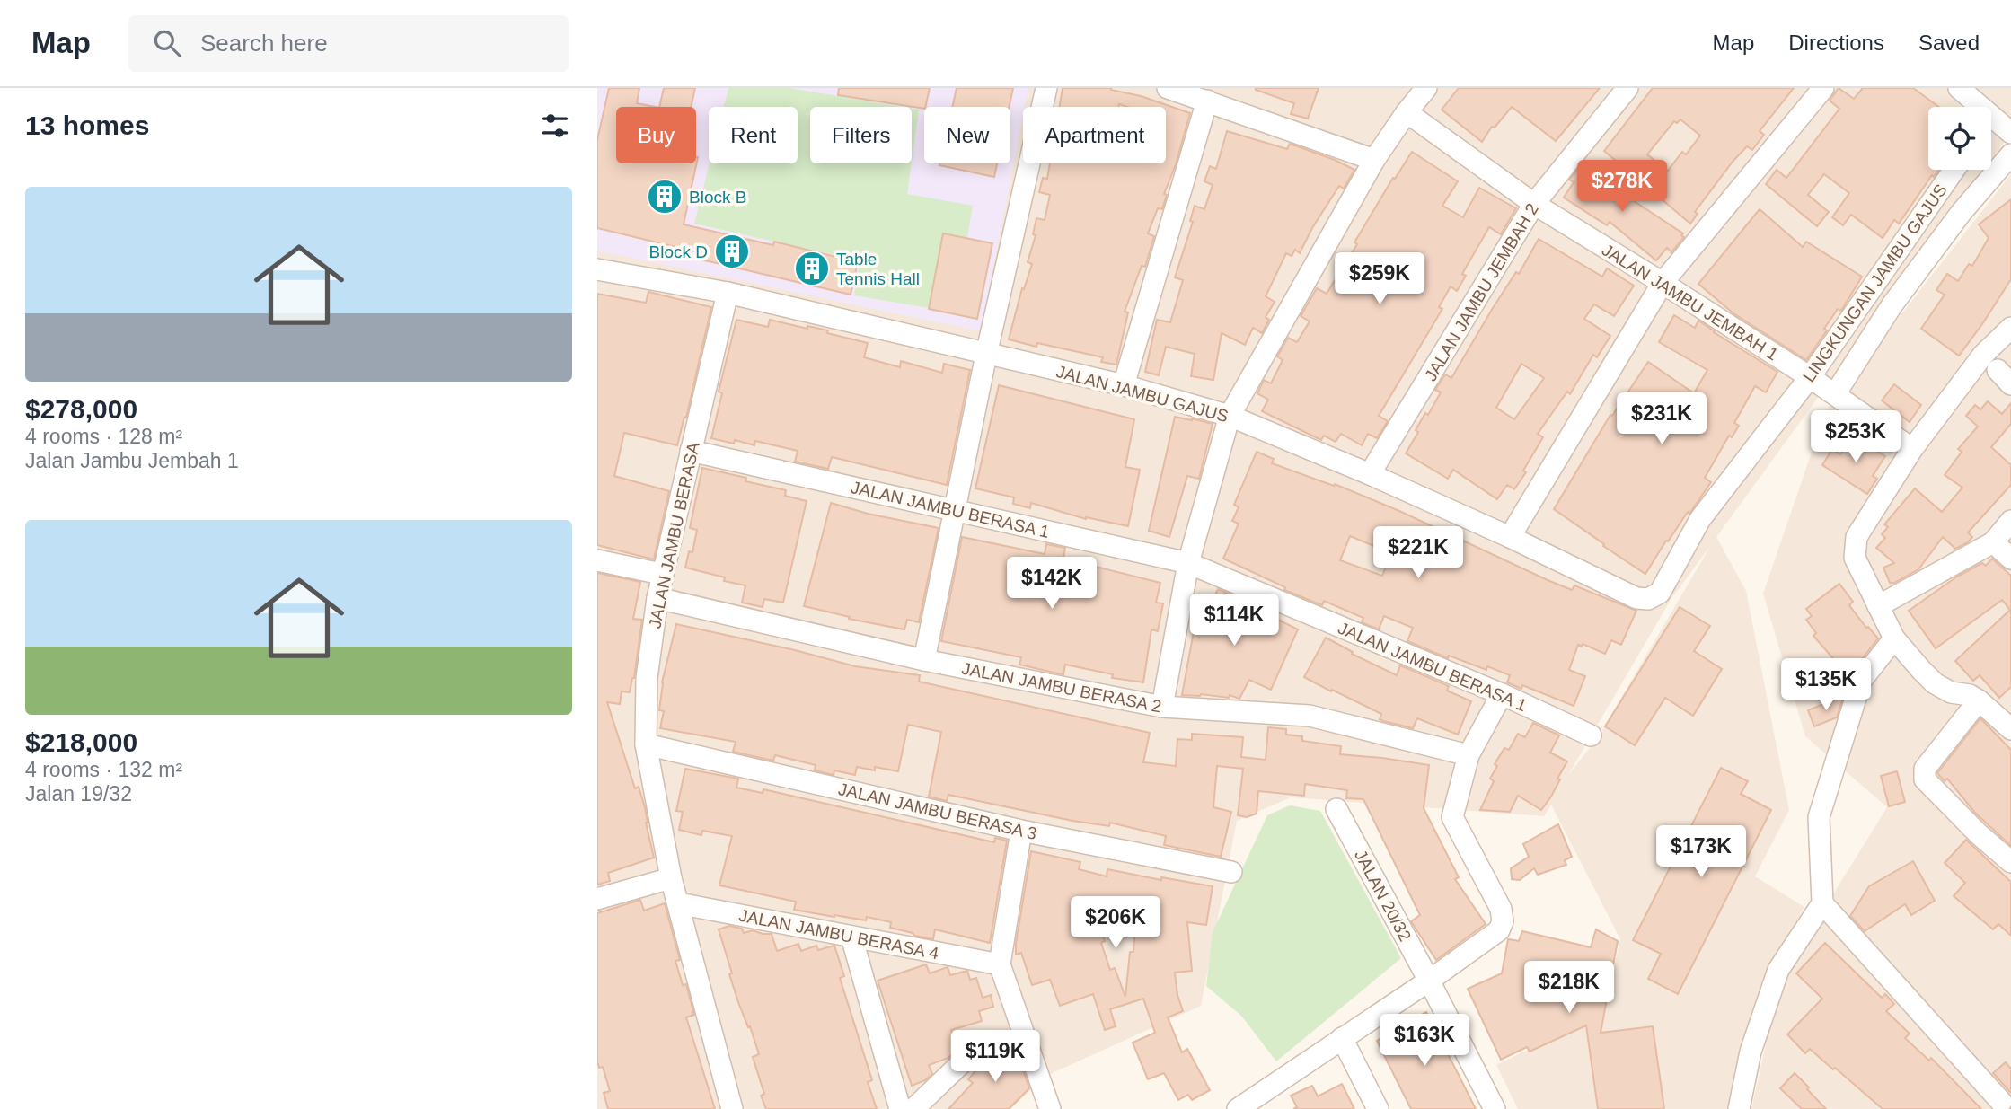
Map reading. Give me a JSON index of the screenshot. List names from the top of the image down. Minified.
{"streets":{"street":["LINGKUNGAN JAMBU GAJUS","JALAN JAMBU JEMBAH 2","JALAN JAMBU JEMBAH 1","JALAN JAMBU GAJUS","JALAN JAMBU BERASA 1","JALAN JAMBU BERASA","JALAN JAMBU BERASA 2","JALAN JAMBU BERASA 3","JALAN 20/32","JALAN JAMBU BERASA 4"]},"crossings":[["LINGKUNGAN JAMBU GAJUS","JALAN JAMBU JEMBAH 1"],["LINGKUNGAN JAMBU GAJUS","JALAN JAMBU GAJUS"],["JALAN JAMBU JEMBAH 2","JALAN JAMBU JEMBAH 1"],["JALAN JAMBU JEMBAH 2","JALAN JAMBU GAJUS"],["JALAN JAMBU GAJUS","JALAN JAMBU BERASA"],["JALAN JAMBU BERASA 1","JALAN JAMBU BERASA"],["JALAN JAMBU BERASA","JALAN JAMBU BERASA 2"],["JALAN JAMBU BERASA","JALAN JAMBU BERASA 3"],["JALAN JAMBU BERASA","JALAN JAMBU BERASA 4"]],"places":{"building":["Block B","Block D","Table Tennis Hall"]},"page":{"header":"Map","search":"Search here","nav":["Map","Directions","Saved"],"heading":"13 homes","chip":["Buy","Rent","Filters","New","Apartment"],"price":["$278K","$259K","$231K","$253K","$221K","$142K","$114K","$135K","$173K","$206K","$218K","$163K","$119K"],"list":[{"name":"$278,000","note":"4 rooms · 128 m² · Jalan Jambu Jembah 1"},{"name":"$218,000","note":"4 rooms · 132 m² · Jalan 19/32"}]}}
